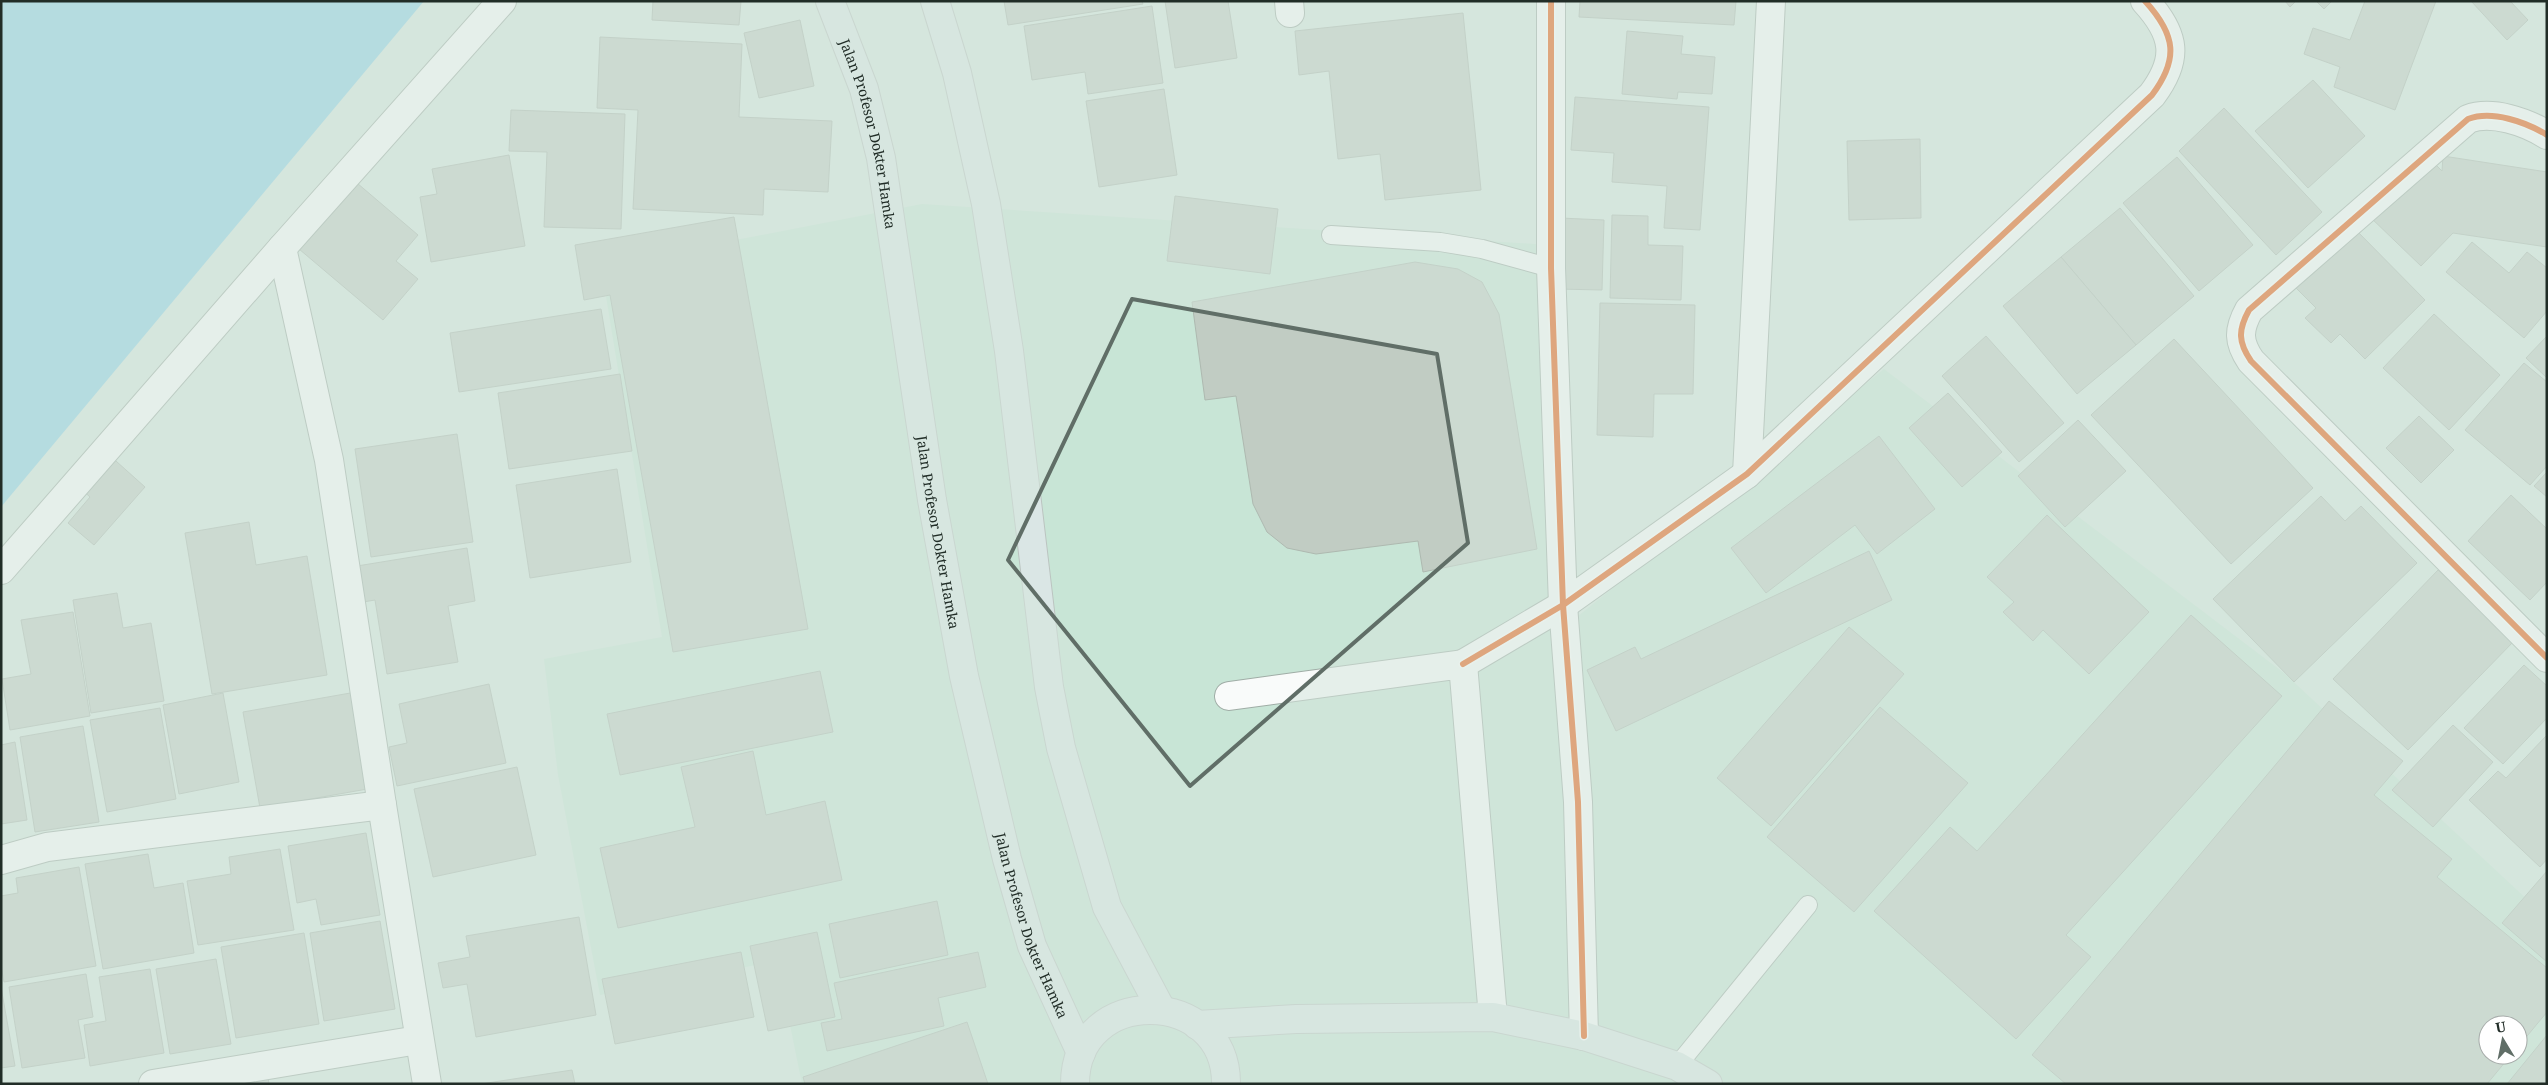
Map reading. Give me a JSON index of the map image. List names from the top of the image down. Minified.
{"streets":{"main road":["Jalan Profesor Dokter Hamka"]},"north":"top"}
